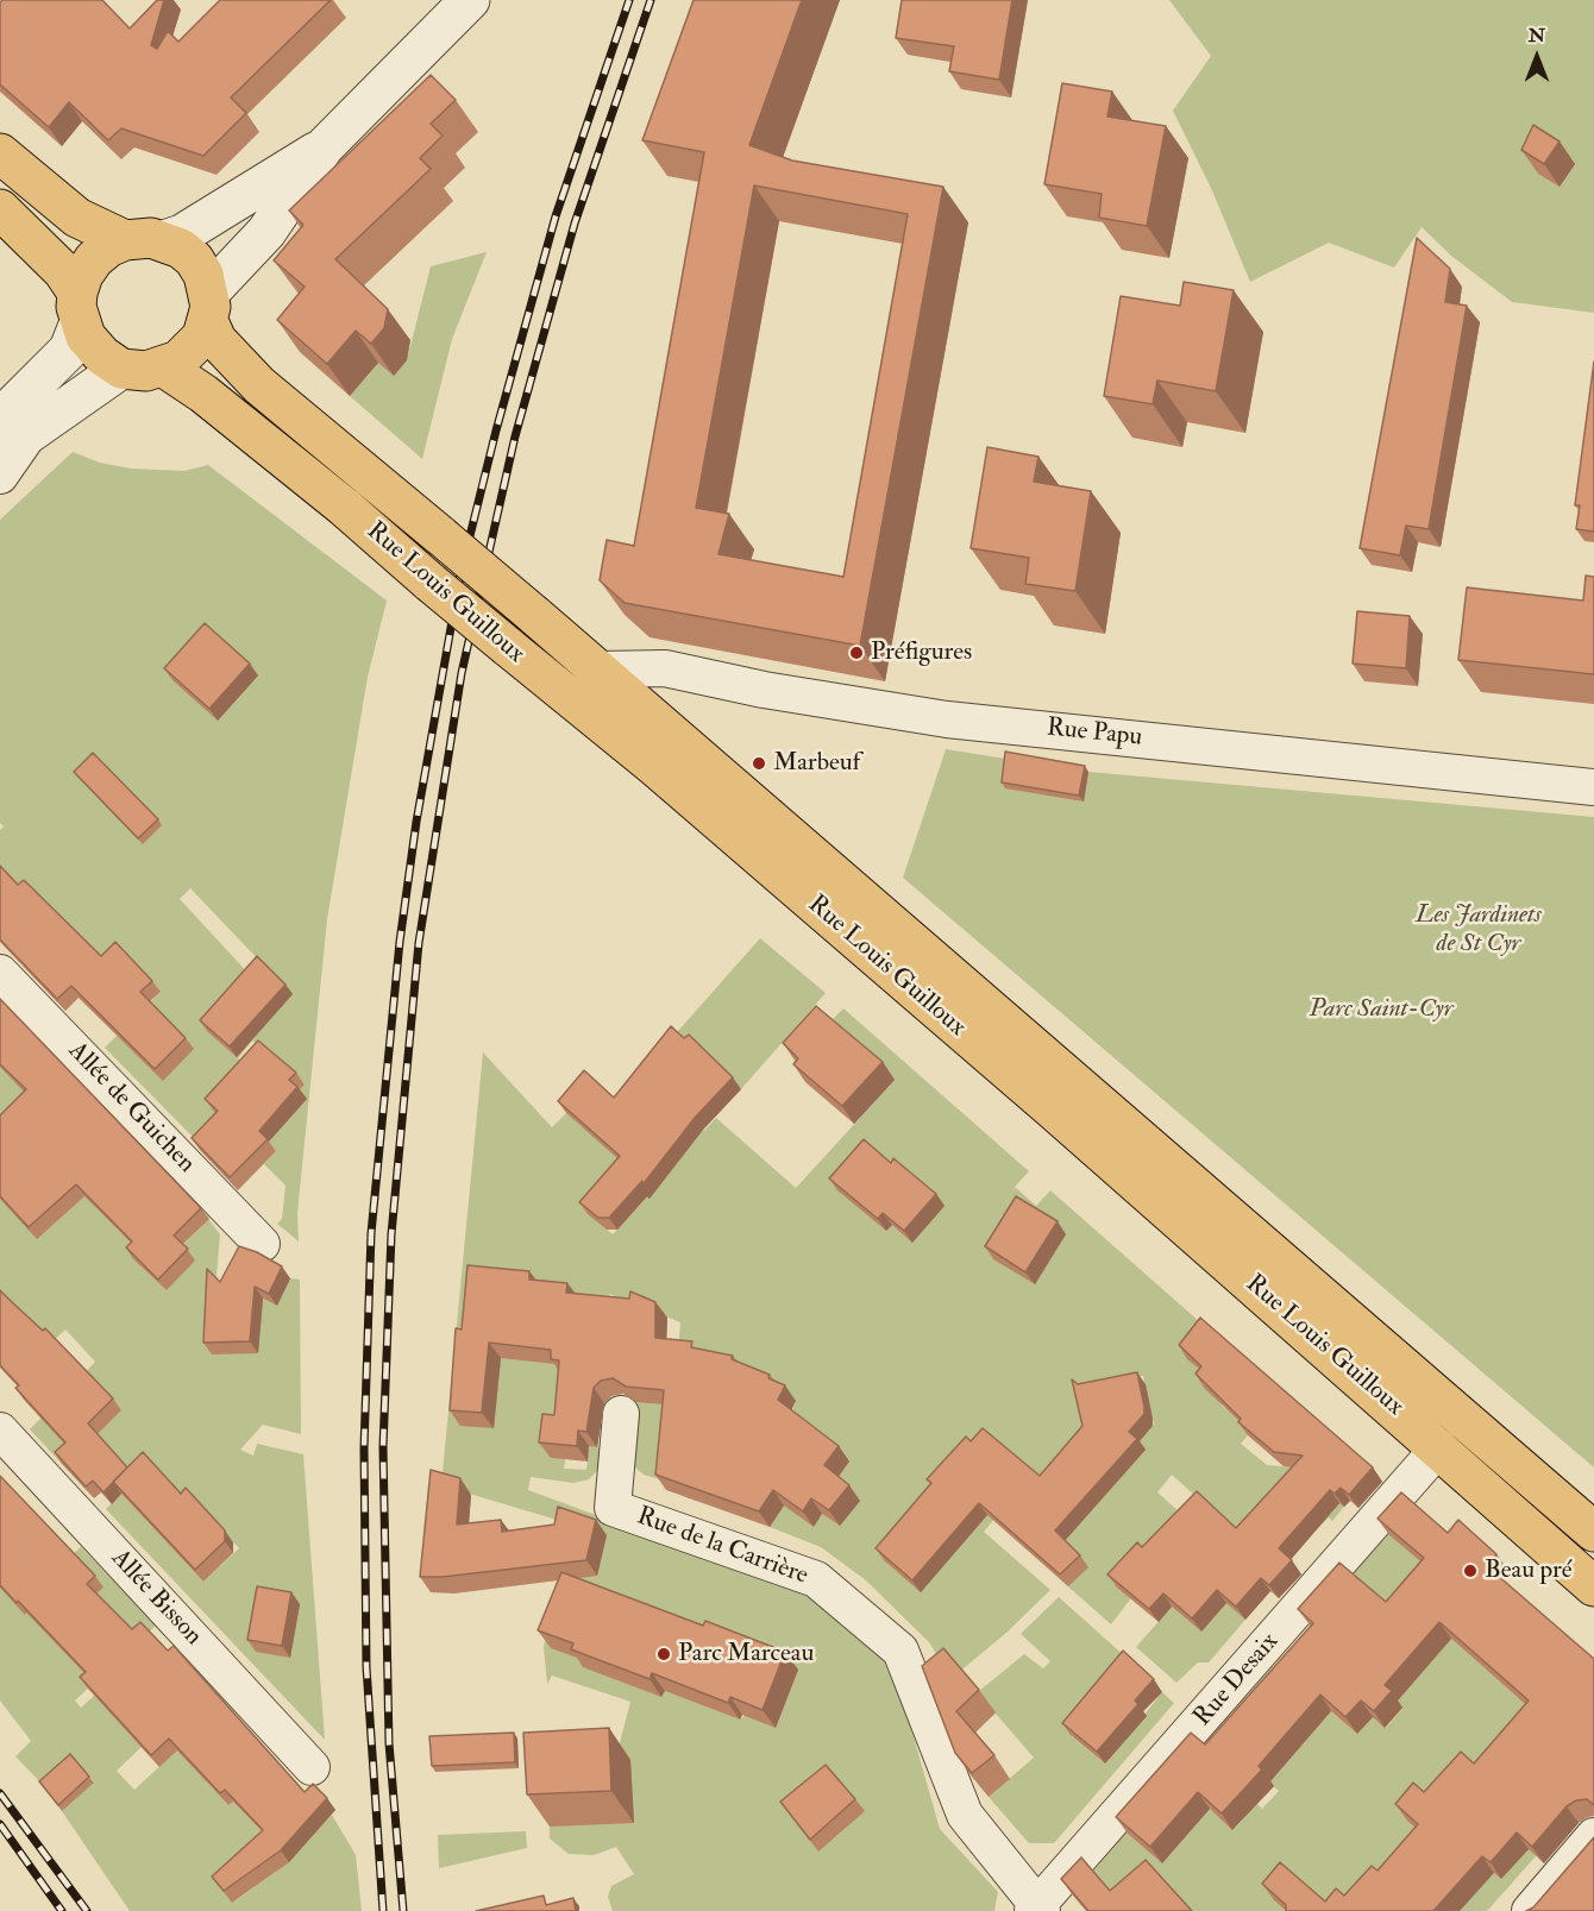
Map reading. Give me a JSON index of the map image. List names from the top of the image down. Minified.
{"streets":{"main road":["Rue Louis Guilloux"],"street":["Rue Papu","Allée de Guichen","Rue de la Carrière","Allée Bisson","Rue Desaix"]},"crossings":[["Rue Louis Guilloux","Rue Papu"],["Rue Louis Guilloux","Rue Desaix"],["Rue de la Carrière","Rue Desaix"]],"parks":["Les Jardinets de St Cyr","Parc Saint-Cyr"],"places":["Préfigures","Marbeuf","Beau pré","Parc Marceau"],"north":"top"}
